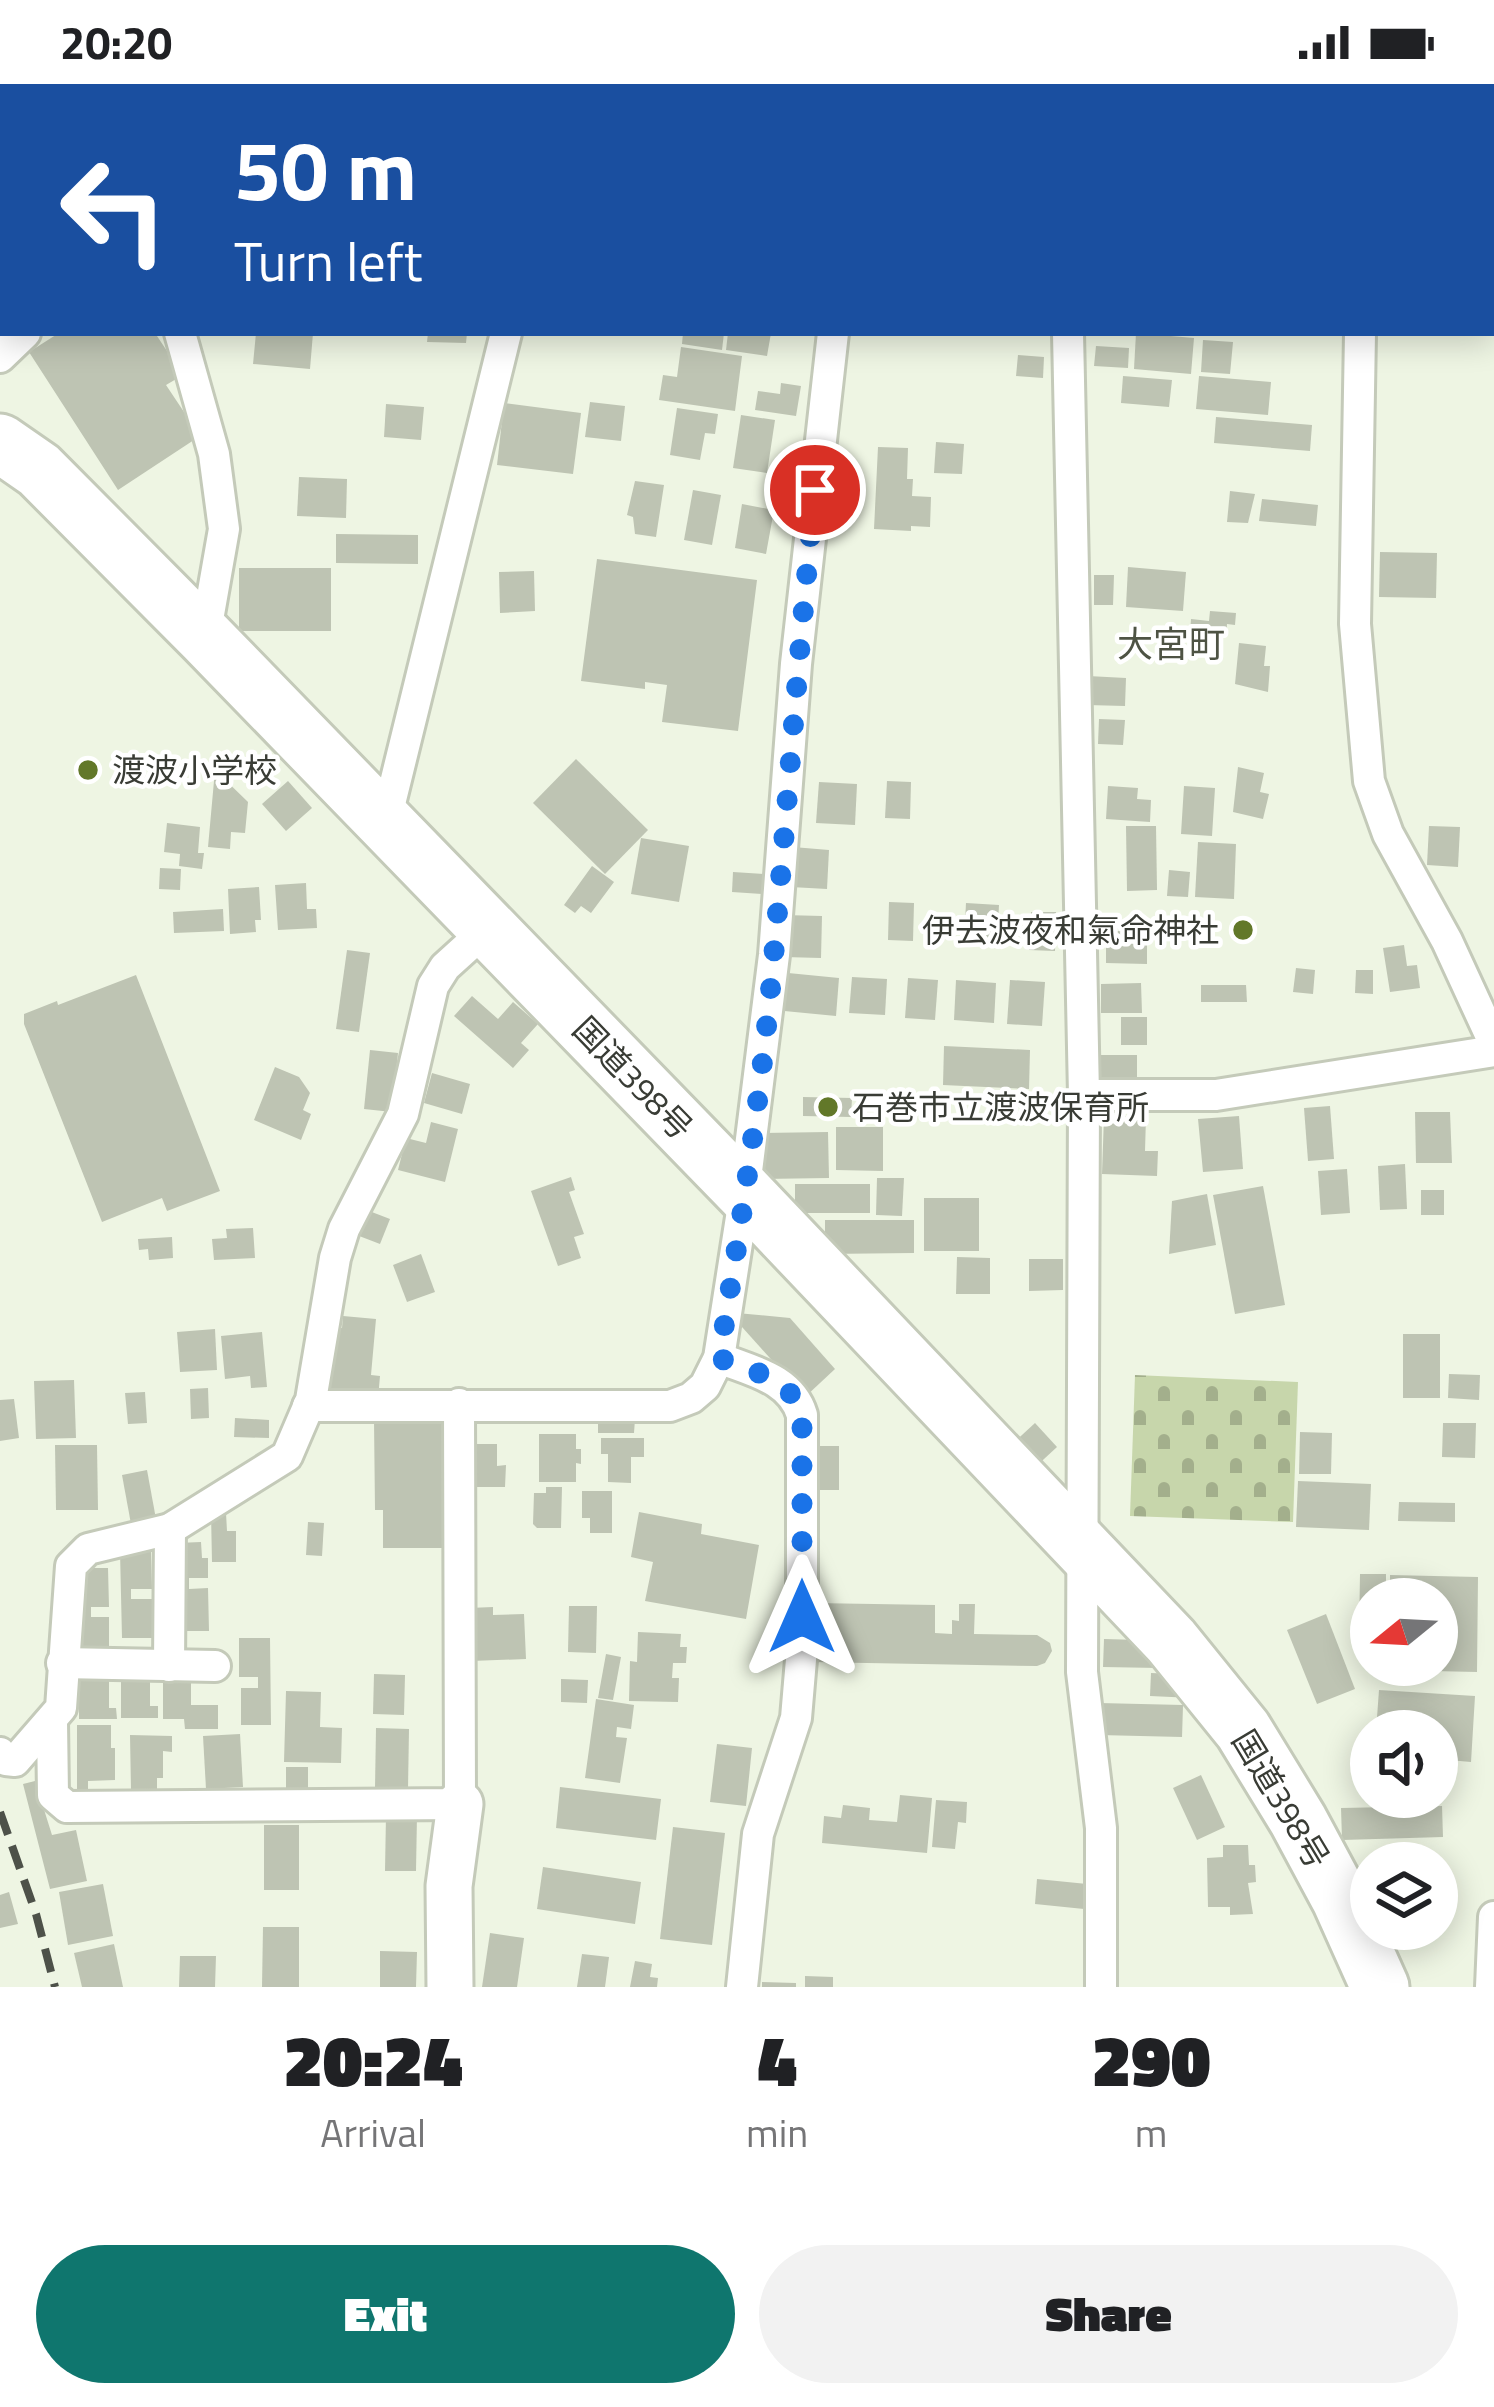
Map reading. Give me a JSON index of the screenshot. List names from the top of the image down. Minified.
{"streets":{"highway":["国道398号"]},"districts":["大宮町"],"places":["渡波小学校","伊去波夜和氣命神社","石巻市立渡波保育所"],"north":"left","page":{"status":"20:20","turn":["50 m","Turn left"],"eta":["20:24","Arrival","4","min","290","m"],"buttons":["Exit","Share"]}}
